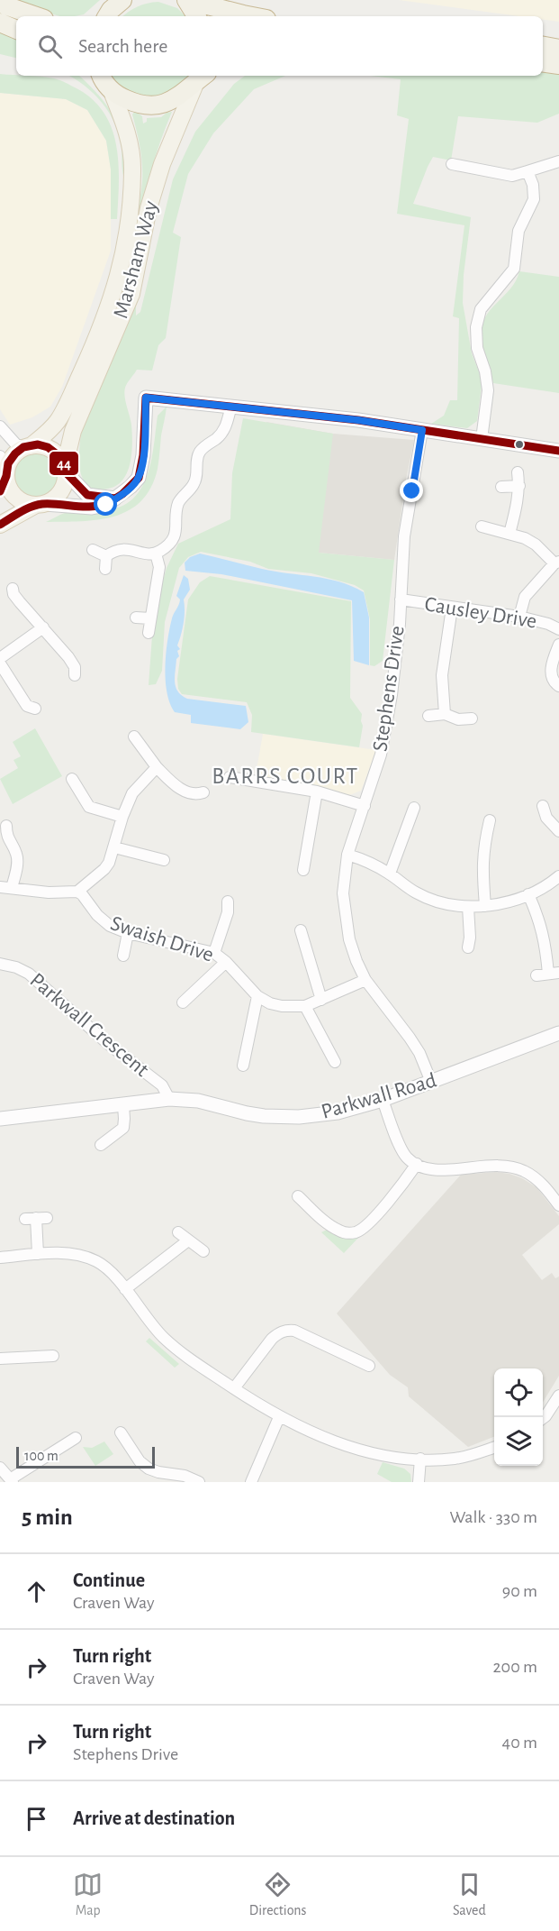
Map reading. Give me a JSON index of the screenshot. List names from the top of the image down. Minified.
{"streets":{"main road":["Marsham Way"],"street":["Causley Drive","Stephens Drive","Swaish Drive","Parkwall Crescent","Parkwall Road"]},"crossings":[["Causley Drive","Stephens Drive"],["Stephens Drive","Swaish Drive"],["Stephens Drive","Parkwall Road"],["Parkwall Crescent","Parkwall Road"]],"districts":["BARRS COURT"],"lines":["transit line 44"],"scale_bar":"100 m","page":{"search":"Search here","scale":"100 m","heading":["5 min","Walk · 330 m"],"list":[["Continue","Craven Way","90 m"],["Turn right","Craven Way","200 m"],["Turn right","Stephens Drive","40 m"],"Arrive at destination"],"nav":["Map","Directions","Saved"]}}
